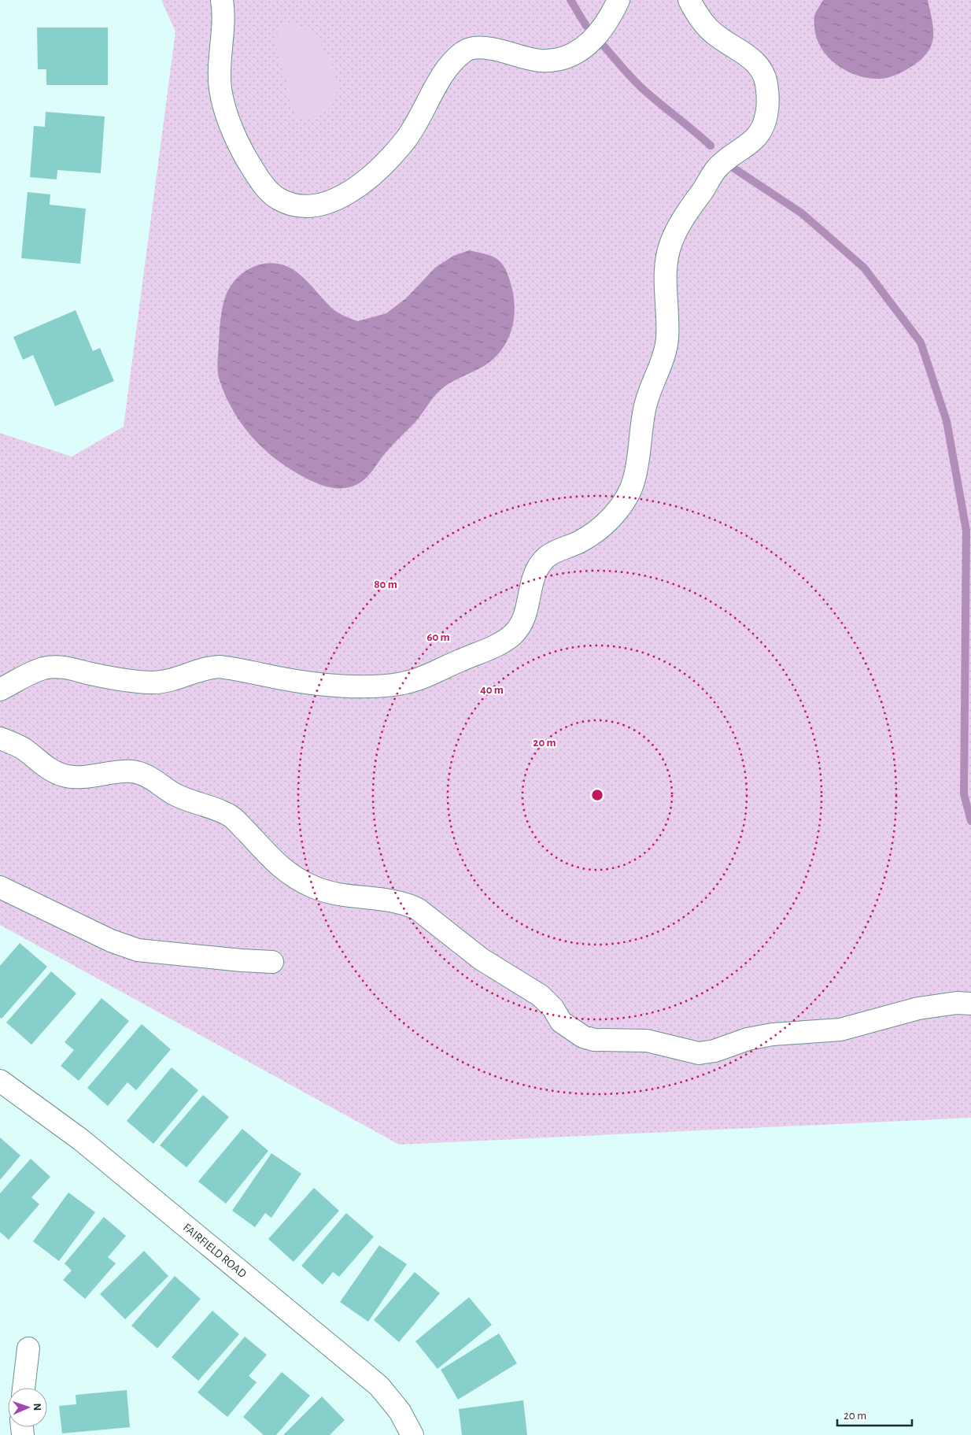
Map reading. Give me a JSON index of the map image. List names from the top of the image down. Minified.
{"streets":{"street":["FAIRFIELD ROAD"]},"scale_bar":"20 m","north":"right","rings":["80 m","60 m","40 m","20 m"]}
